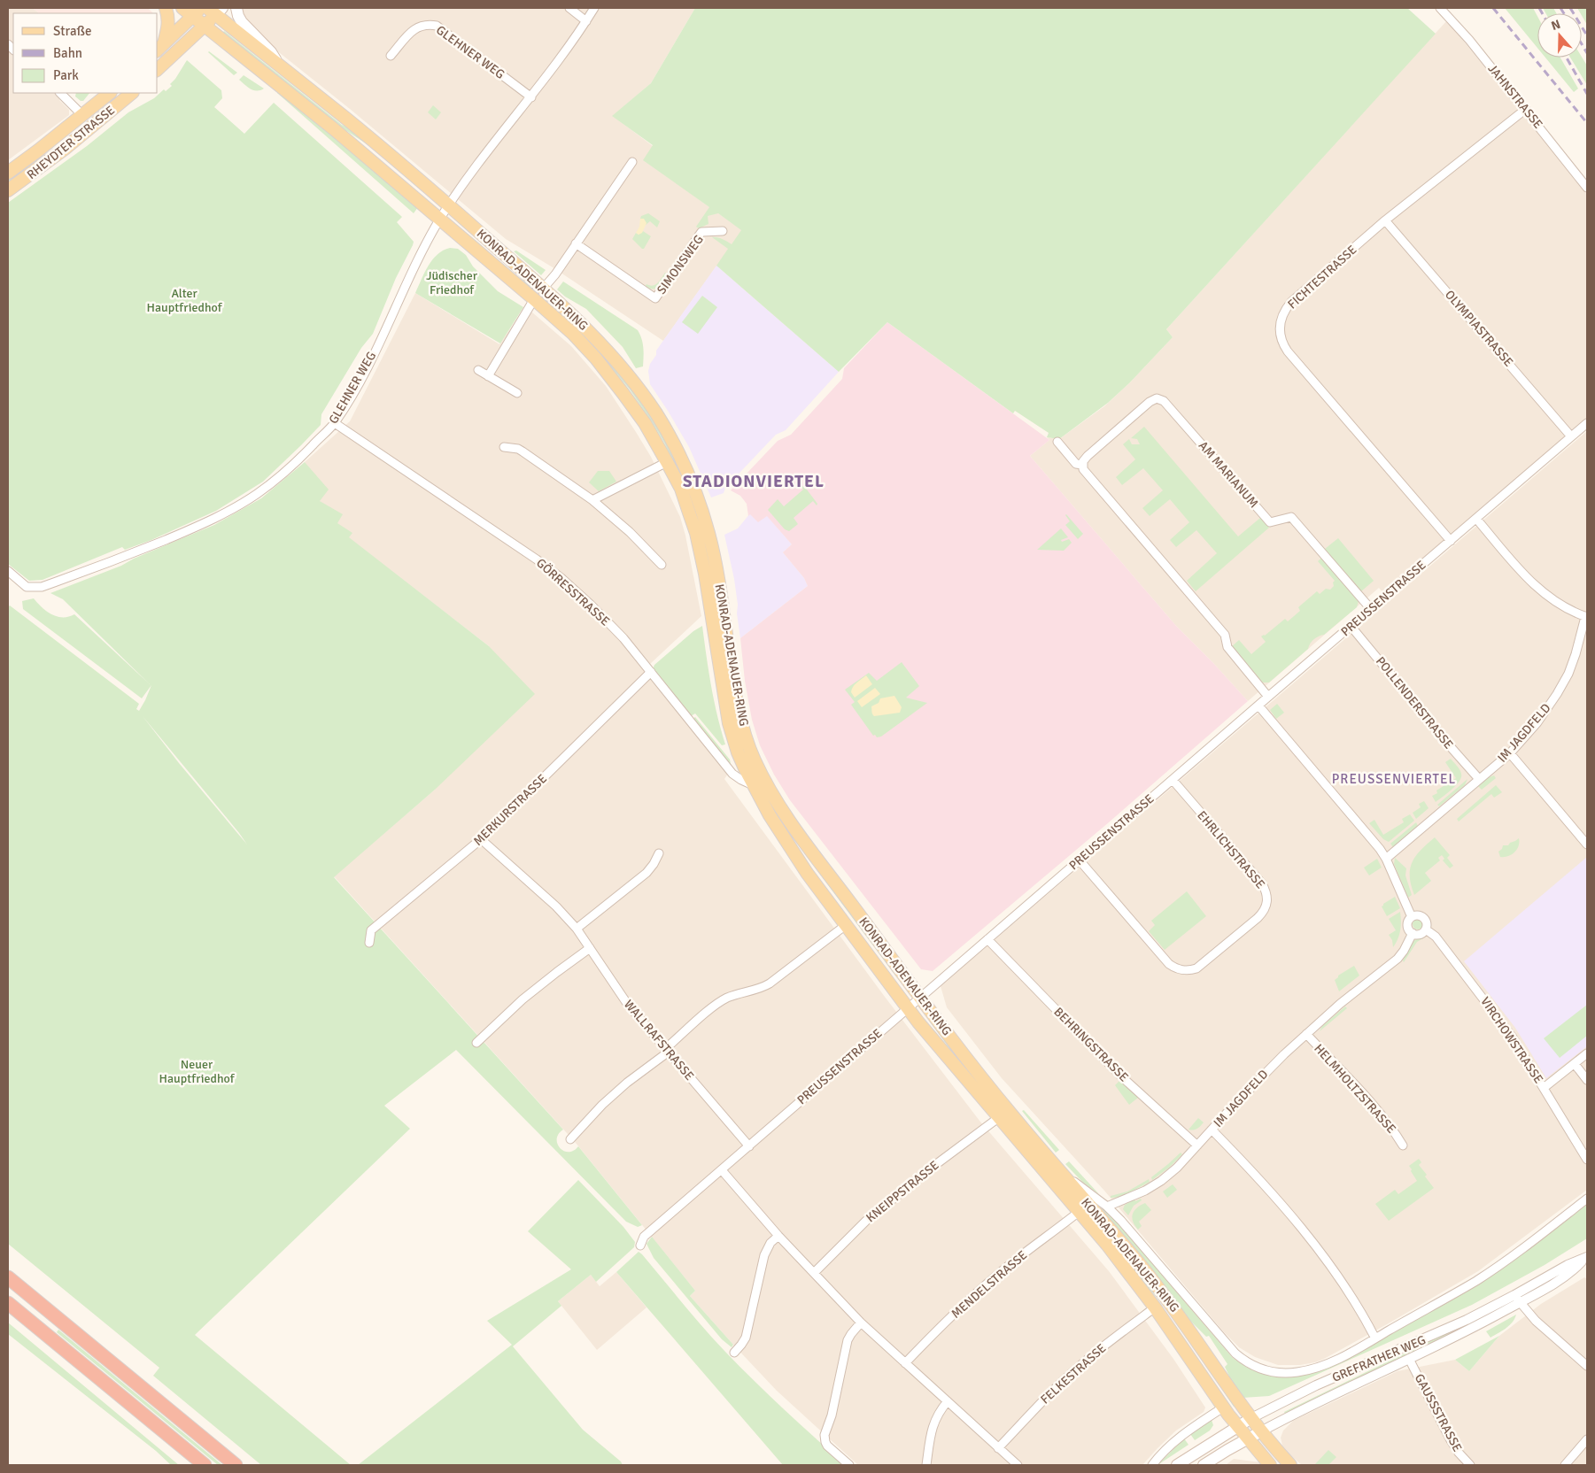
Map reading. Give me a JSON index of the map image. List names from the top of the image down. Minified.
{"streets":{"main road":["RHEYDTER STRASSE","KONRAD-ADENAUER-RING","GREFRATHER WEG"],"street":["GLEHNER WEG","JAHNSTRASSE","SIMONSWEG","FICHTESTRASSE","OLYMPIASTRASSE","AM MARIANUM","GÖRRESSTRASSE","PREUSSENSTRASSE","POLLENDERSTRASSE","IM JAGDFELD","MERKURSTRASSE","EHRLICHSTRASSE","WALLRAFSTRASSE","VIRCHOWSTRASSE","BEHRINGSTRASSE","HELMHOLTZSTRASSE","KNEIPPSTRASSE","MENDELSTRASSE","FELKESTRASSE","GAUSSSTRASSE"]},"crossings":[["GLEHNER WEG","KONRAD-ADENAUER-RING"],["GLEHNER WEG","GÖRRESSTRASSE"],["JAHNSTRASSE","FICHTESTRASSE"],["FICHTESTRASSE","OLYMPIASTRASSE"],["FICHTESTRASSE","PREUSSENSTRASSE"],["KONRAD-ADENAUER-RING","GÖRRESSTRASSE"],["KONRAD-ADENAUER-RING","PREUSSENSTRASSE"],["KONRAD-ADENAUER-RING","IM JAGDFELD"],["KONRAD-ADENAUER-RING","KNEIPPSTRASSE"],["KONRAD-ADENAUER-RING","MENDELSTRASSE"],["KONRAD-ADENAUER-RING","GREFRATHER WEG"],["KONRAD-ADENAUER-RING","FELKESTRASSE"],["OLYMPIASTRASSE","PREUSSENSTRASSE"],["AM MARIANUM","PREUSSENSTRASSE"],["GÖRRESSTRASSE","MERKURSTRASSE"],["PREUSSENSTRASSE","POLLENDERSTRASSE"],["PREUSSENSTRASSE","EHRLICHSTRASSE"],["PREUSSENSTRASSE","WALLRAFSTRASSE"],["PREUSSENSTRASSE","BEHRINGSTRASSE"],["POLLENDERSTRASSE","IM JAGDFELD"],["IM JAGDFELD","VIRCHOWSTRASSE"],["IM JAGDFELD","BEHRINGSTRASSE"],["IM JAGDFELD","HELMHOLTZSTRASSE"],["MERKURSTRASSE","WALLRAFSTRASSE"],["GREFRATHER WEG","GAUSSSTRASSE"]],"districts":["STADIONVIERTEL","PREUSSENVIERTEL"],"parks":["Jüdischer Friedhof","Alter Hauptfriedhof","Neuer Hauptfriedhof"],"legend":["Straße","Bahn","Park"],"north":"top"}
